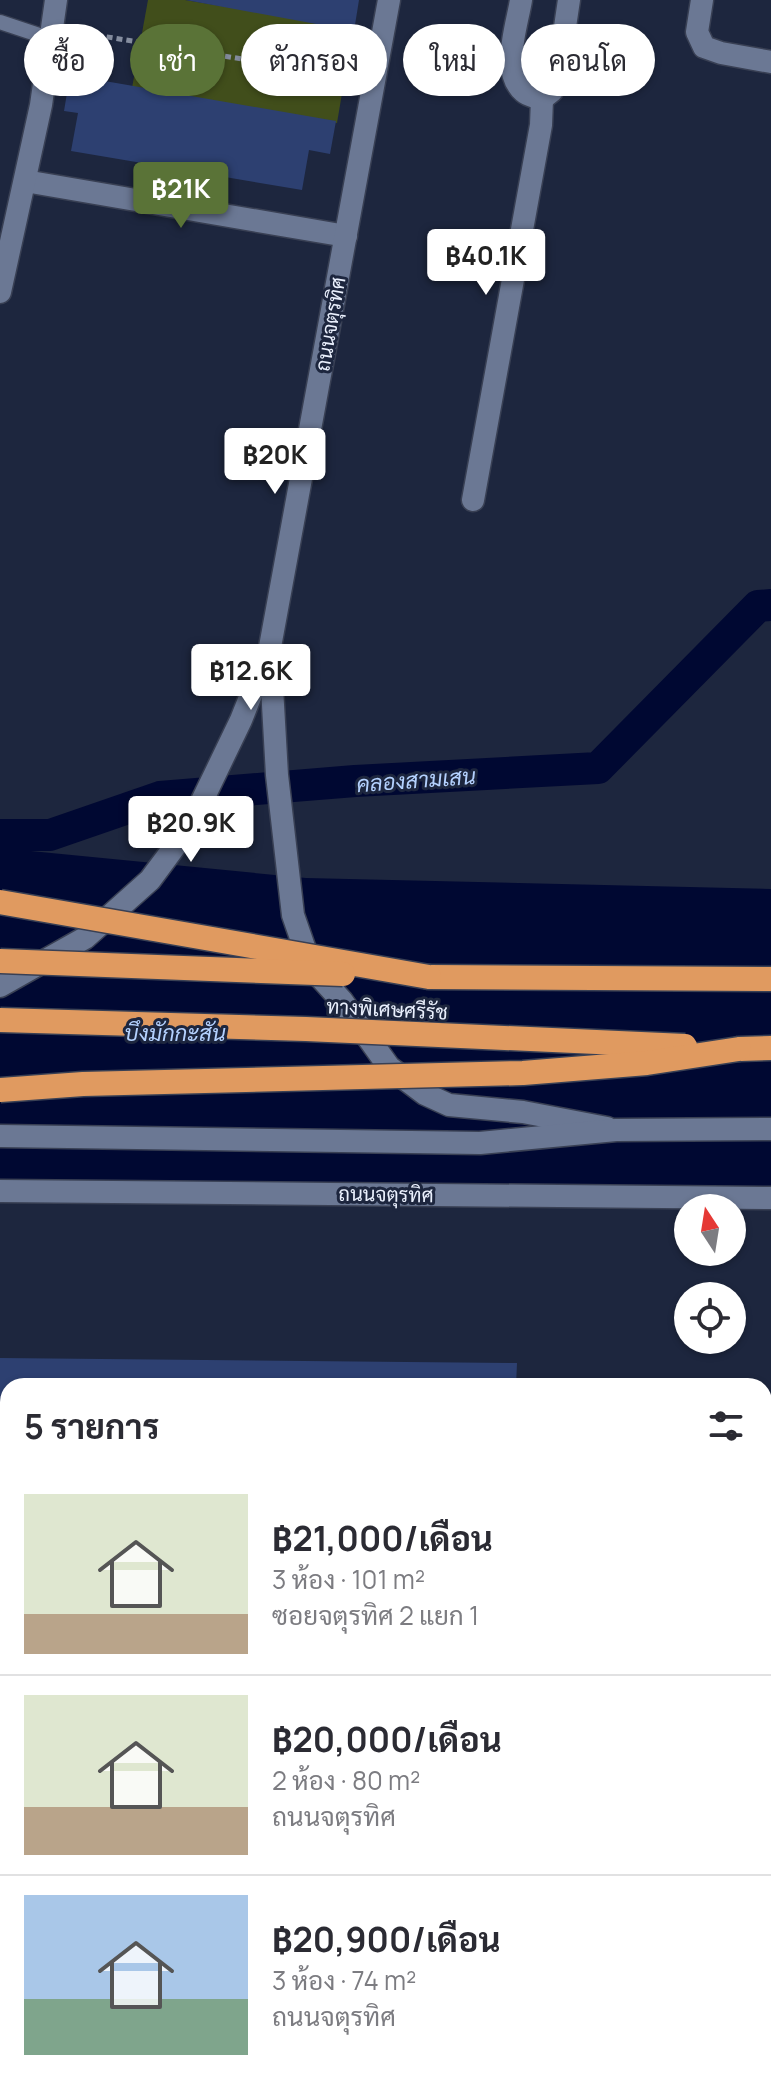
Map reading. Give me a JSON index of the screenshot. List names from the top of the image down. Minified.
{"streets":{"highway":["ทางพิเศษศรีรัช"],"street":["ถนนจตุรทิศ"]},"water":["คลองสามเสน","บึงมักกะสัน"],"north":"top","page":{"chip":["ซื้อ","เช่า","ตัวกรอง","ใหม่","คอนโด"],"price":["฿21K","฿40.1K","฿20K","฿12.6K","฿20.9K"],"heading":"5 รายการ","list":[{"name":"฿21,000/เดือน","note":"3 ห้อง · 101 m² · ซอยจตุรทิศ 2 แยก 1"},{"name":"฿20,000/เดือน","note":"2 ห้อง · 80 m² · ถนนจตุรทิศ"},{"name":"฿20,900/เดือน","note":"3 ห้อง · 74 m² · ถนนจตุรทิศ"}]}}
